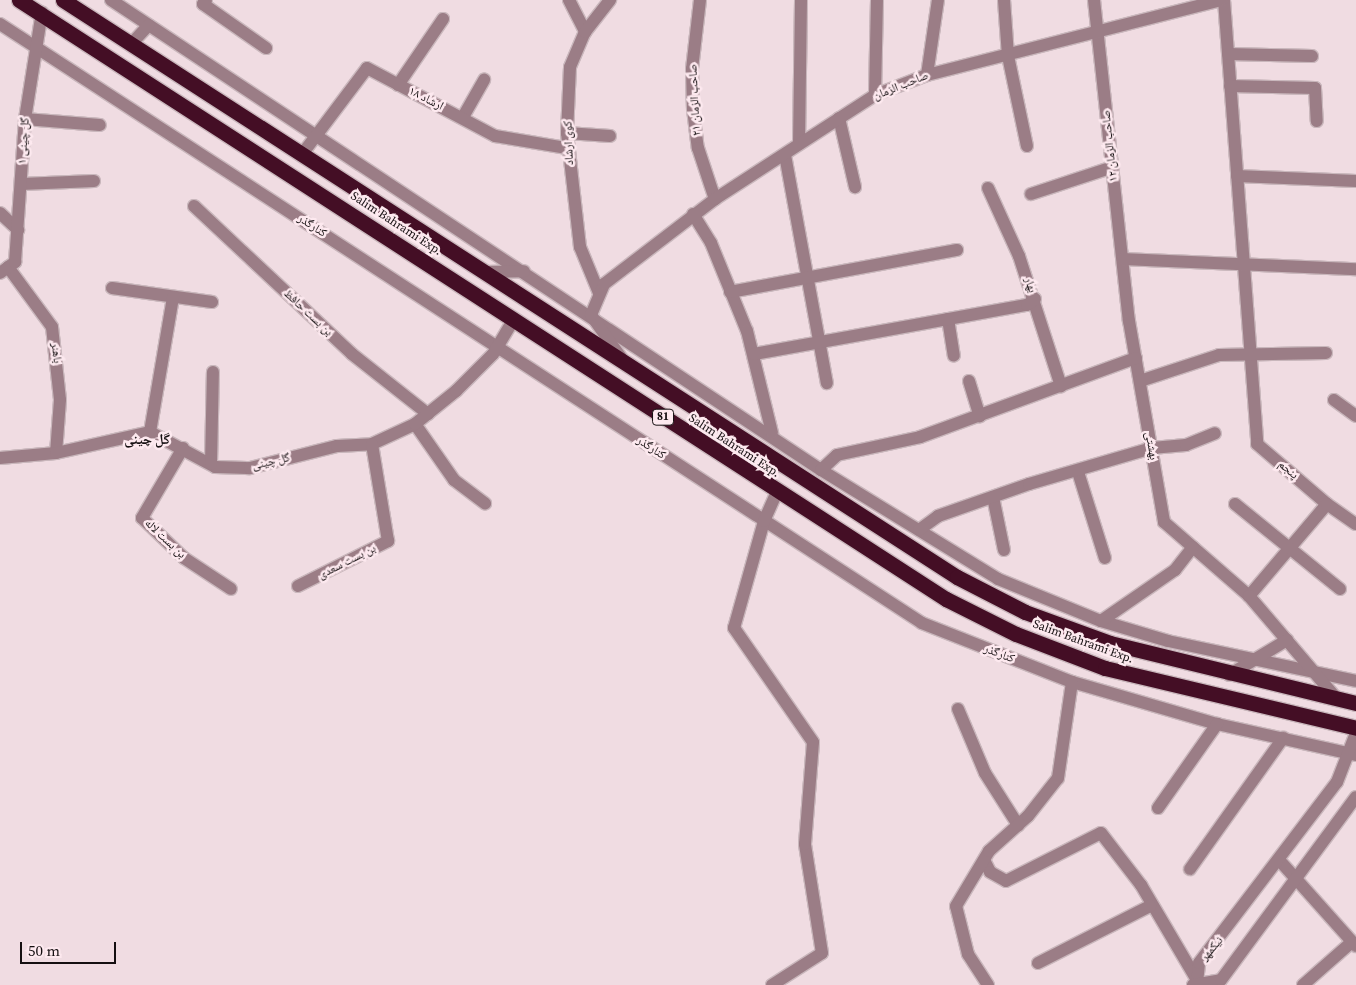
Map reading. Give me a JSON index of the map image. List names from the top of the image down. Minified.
{"streets":{"highway":["Salim Bahrami Exp.","81"],"street":["صاحب الزمان","ارشاد ۱۸","صاحب الزمان ۲۱","گل چینی ۱","کوی ارشاد","صاحب الزمان ۱۲","کنارگذر","بهار","بن بست حافظ","باهنر","بهشتی","گل چینی","پنجم","بن بست لاله","بن بست سعدی","نیکمهر"]},"crossings":[["صاحب الزمان","صاحب الزمان ۲۱"],["صاحب الزمان","کوی ارشاد"],["صاحب الزمان","صاحب الزمان ۱۲"],["صاحب الزمان","پنجم"],["ارشاد ۱۸","کوی ارشاد"],["گل چینی ۱","Salim Bahrami Exp."],["گل چینی ۱","کنارگذر"],["گل چینی ۱","باهنر"],["صاحب الزمان ۱۲","بهشتی"],["کنارگذر","نیکمهر"],["گل چینی","بن بست لاله"],["گل چینی","بن بست سعدی"]],"districts":["گل چینی"],"scale_bar":"50 m"}
